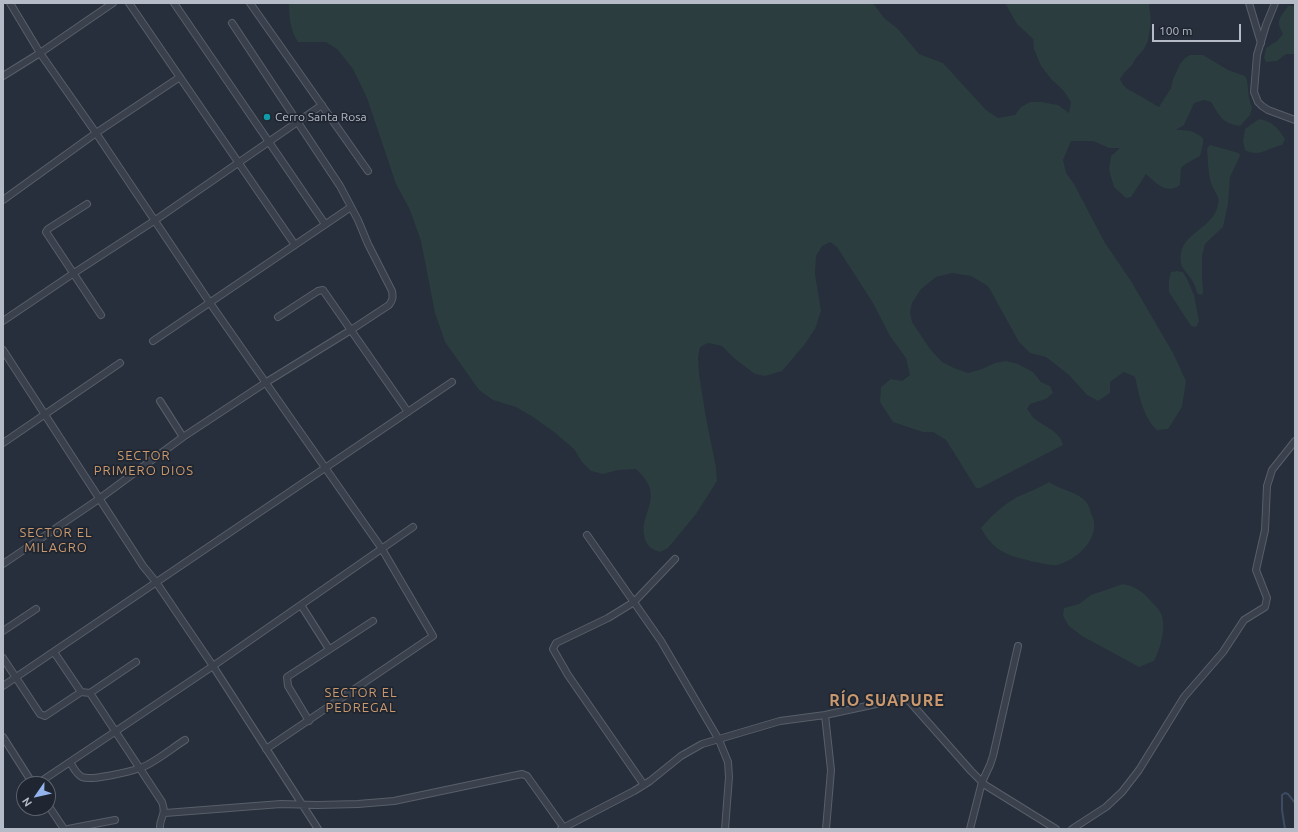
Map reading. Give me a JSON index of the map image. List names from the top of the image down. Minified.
{"districts":["SECTOR PRIMERO DIOS","SECTOR EL MILAGRO","SECTOR EL PEDREGAL","RÍO SUAPURE"],"places":["Cerro Santa Rosa"],"scale_bar":"100 m","north":"bottom left"}
